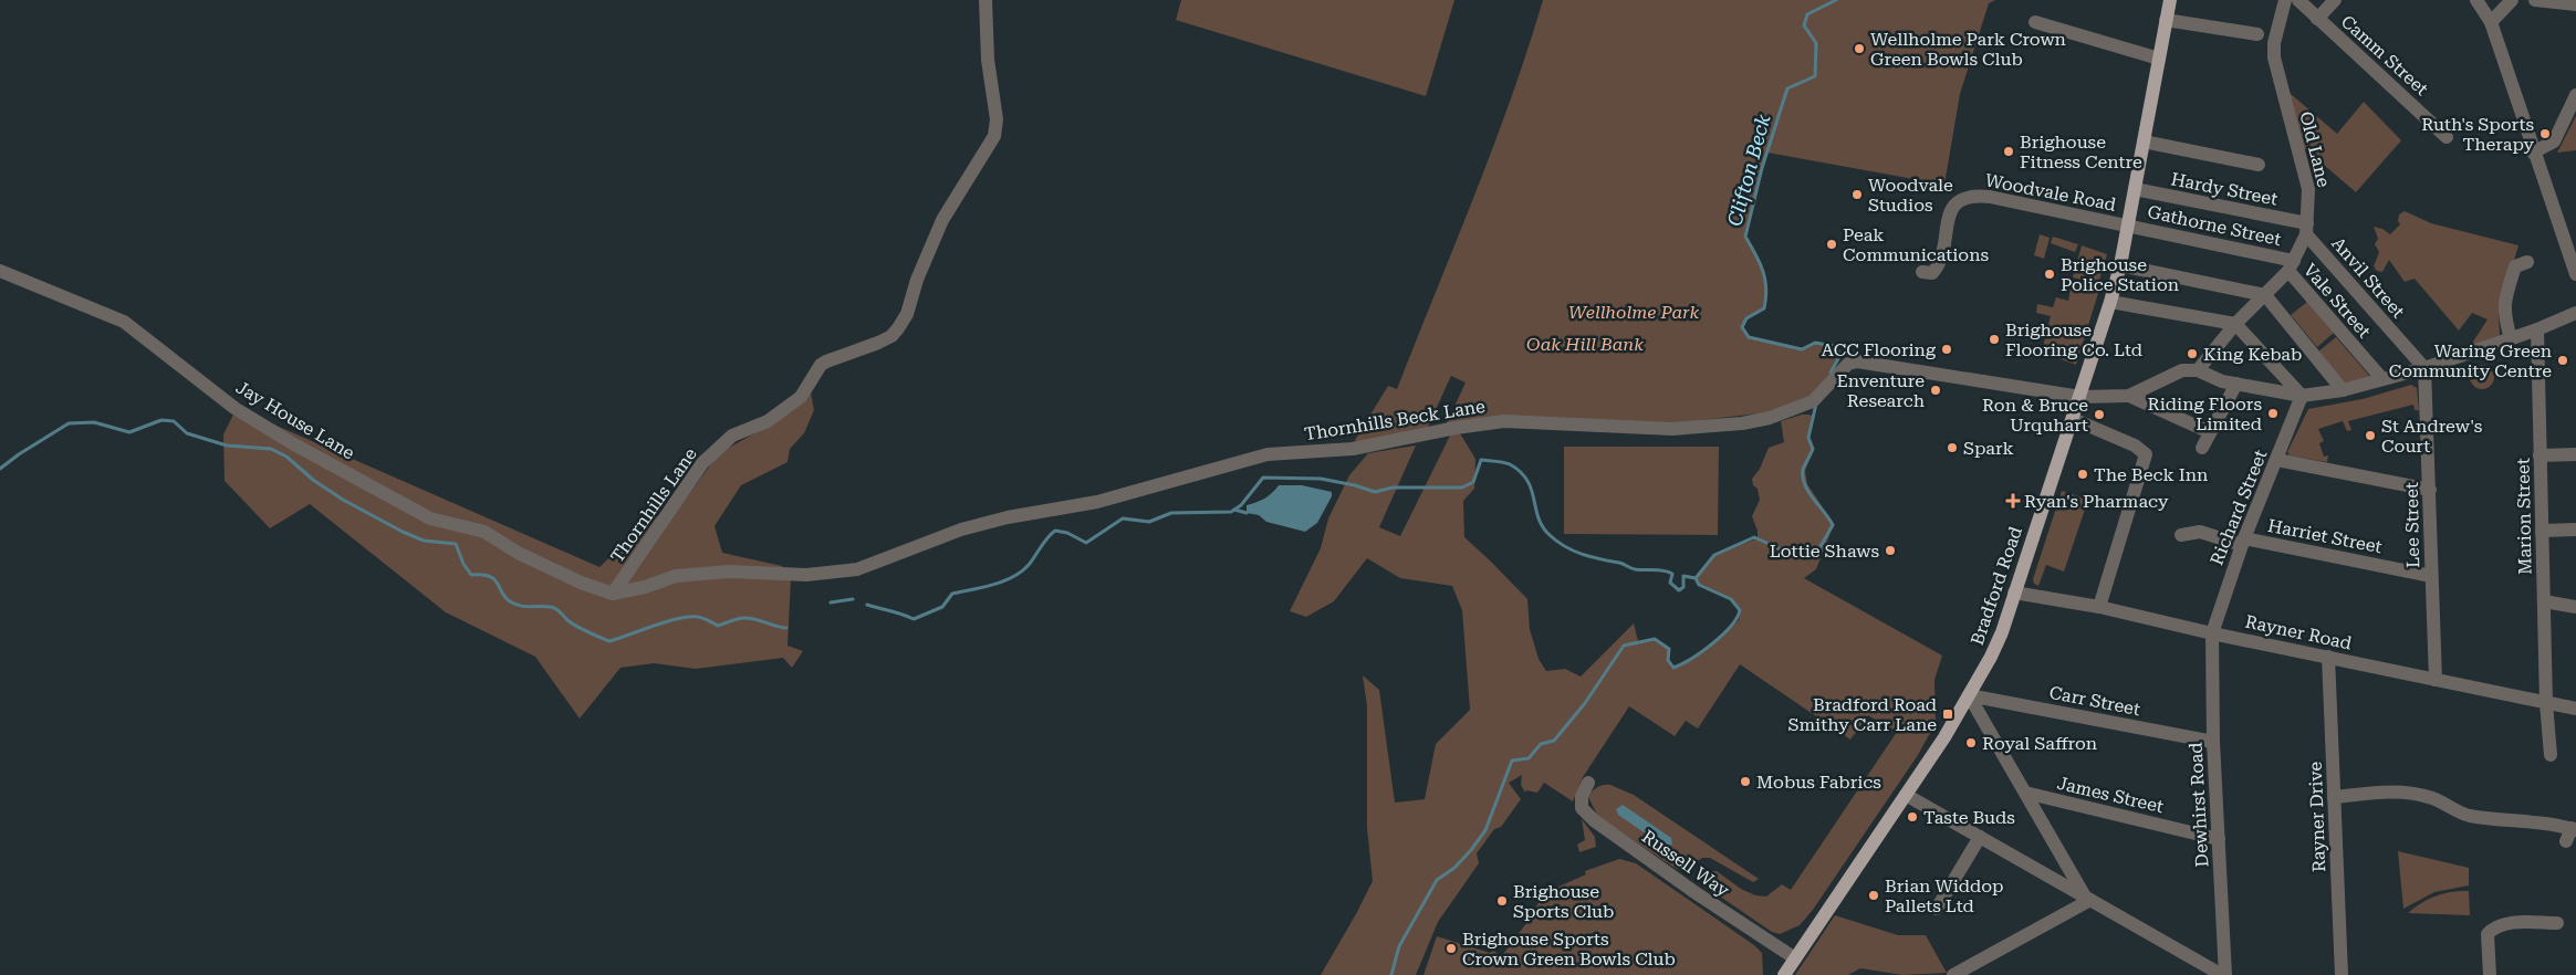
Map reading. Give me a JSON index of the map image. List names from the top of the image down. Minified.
{"streets":{"main road":["Bradford Road"],"street":["Camm Street","Old Lane","Hardy Street","Woodvale Road","Gathorne Street","Anvil Street","Vale Street","Jay House Lane","Thornhills Beck Lane","Thornhills Lane","Richard Street","Marion Street","Lee Street","Harriet Street","Rayner Road","Carr Street","James Street","Dewhirst Road","Rayner Drive","Russell Way"]},"crossings":[["Old Lane","Hardy Street"],["Old Lane","Gathorne Street"],["Old Lane","Anvil Street"],["Old Lane","Vale Street"],["Hardy Street","Anvil Street"],["Hardy Street","Bradford Road"],["Woodvale Road","Gathorne Street"],["Woodvale Road","Bradford Road"],["Gathorne Street","Vale Street"],["Gathorne Street","Bradford Road"],["Anvil Street","Lee Street"],["Jay House Lane","Thornhills Beck Lane"],["Jay House Lane","Thornhills Lane"],["Thornhills Beck Lane","Thornhills Lane"],["Thornhills Beck Lane","Bradford Road"],["Richard Street","Harriet Street"],["Richard Street","Rayner Road"],["Richard Street","Dewhirst Road"],["Marion Street","Rayner Road"],["Lee Street","Harriet Street"],["Lee Street","Rayner Road"],["Bradford Road","Rayner Road"],["Bradford Road","Carr Street"],["Bradford Road","Russell Way"],["Rayner Road","Dewhirst Road"],["Rayner Road","Rayner Drive"],["Carr Street","Dewhirst Road"],["James Street","Dewhirst Road"]],"water":["Clifton Beck"],"parks":["Wellholme Park","Oak Hill Bank"],"places":{"other":["Wellholme Park Crown Green Bowls Club","Ruth's Sports Therapy","Brighouse Fitness Centre","Woodvale Studios","Peak Communications","Brighouse Police Station","Brighouse Flooring Co. Ltd","ACC Flooring","King Kebab","Waring Green Community Centre","Enventure Research","Riding Floors Limited","Ron & Bruce Urquhart","St Andrew's Court","Spark","The Beck Inn","Lottie Shaws","Royal Saffron","Mobus Fabrics","Taste Buds","Brian Widdop Pallets Ltd","Brighouse Sports Club","Brighouse Sports Crown Green Bowls Club"],"health":["Ryan's Pharmacy"],"transit":["Bradford Road Smithy Carr Lane"]}}
